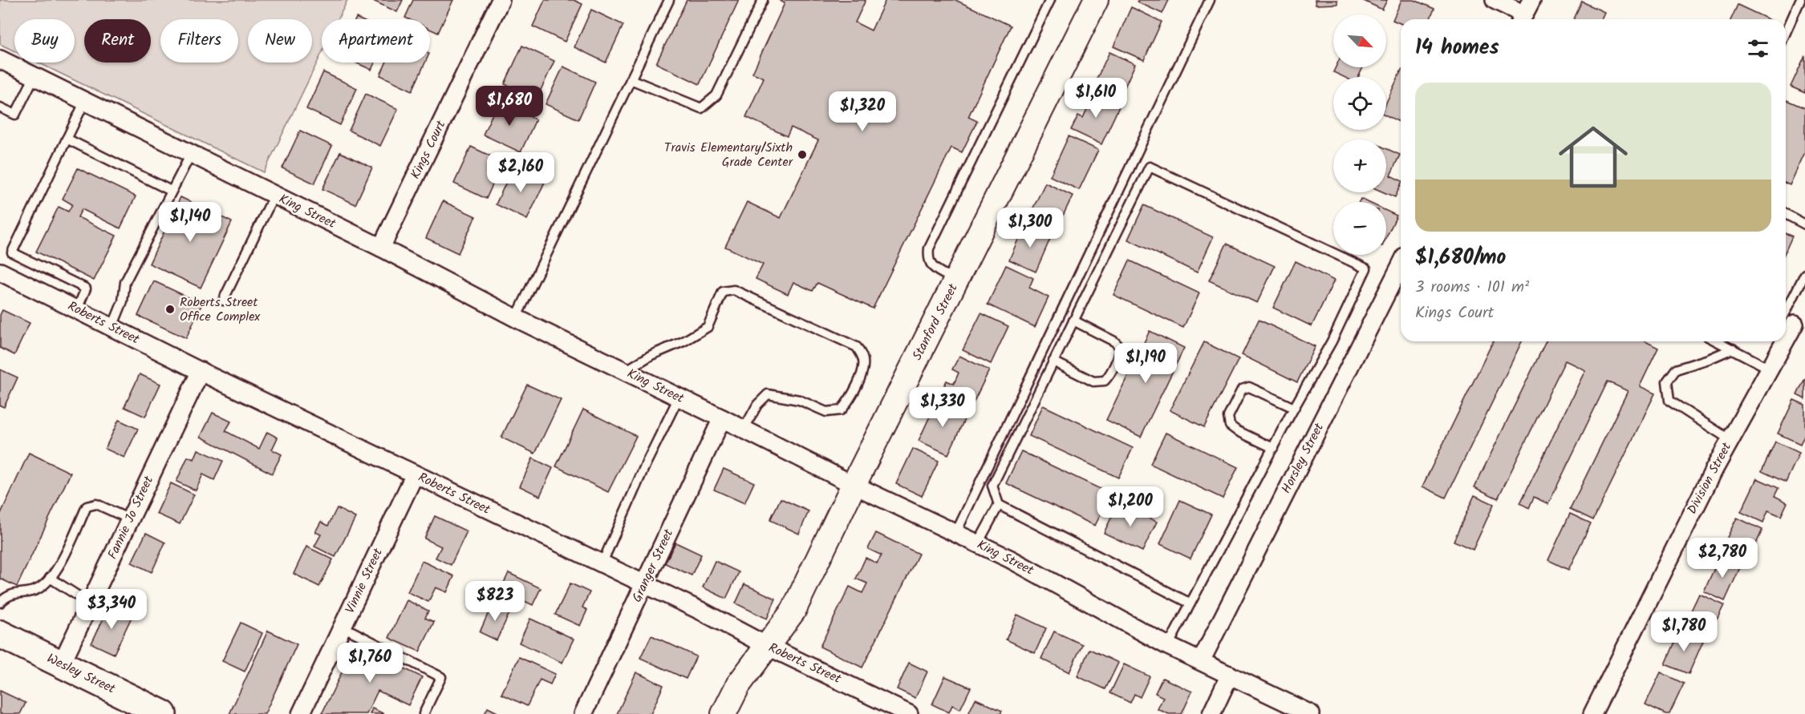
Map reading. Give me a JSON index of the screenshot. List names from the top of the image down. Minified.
{"streets":{"main road":["Wesley Street"],"street":["Kings Court","King Street","Stanford Street","Roberts Street","Horsley Street","Division Street","Fannie Jo Street","Granger Street","Vinnie Street"]},"crossings":[["Kings Court","King Street"],["King Street","Stanford Street"],["King Street","Horsley Street"],["King Street","Granger Street"],["Stanford Street","Roberts Street"],["Roberts Street","Fannie Jo Street"],["Roberts Street","Granger Street"],["Roberts Street","Vinnie Street"],["Fannie Jo Street","Wesley Street"]],"places":["Travis Elementary/Sixth Grade Center","Roberts Street Office Complex"],"north":"bottom right","page":{"map_buttons":["+","−"],"chip":["Buy","Rent","Filters","New","Apartment"],"heading":"14 homes","list":[{"name":"$1,680/mo","note":"3 rooms · 101 m² · Kings Court"}],"price":["$1,610","$1,680","$1,320","$2,160","$1,140","$1,300","$1,190","$1,330","$1,200","$2,780","$823","$3,340","$1,780","$1,760"]}}
